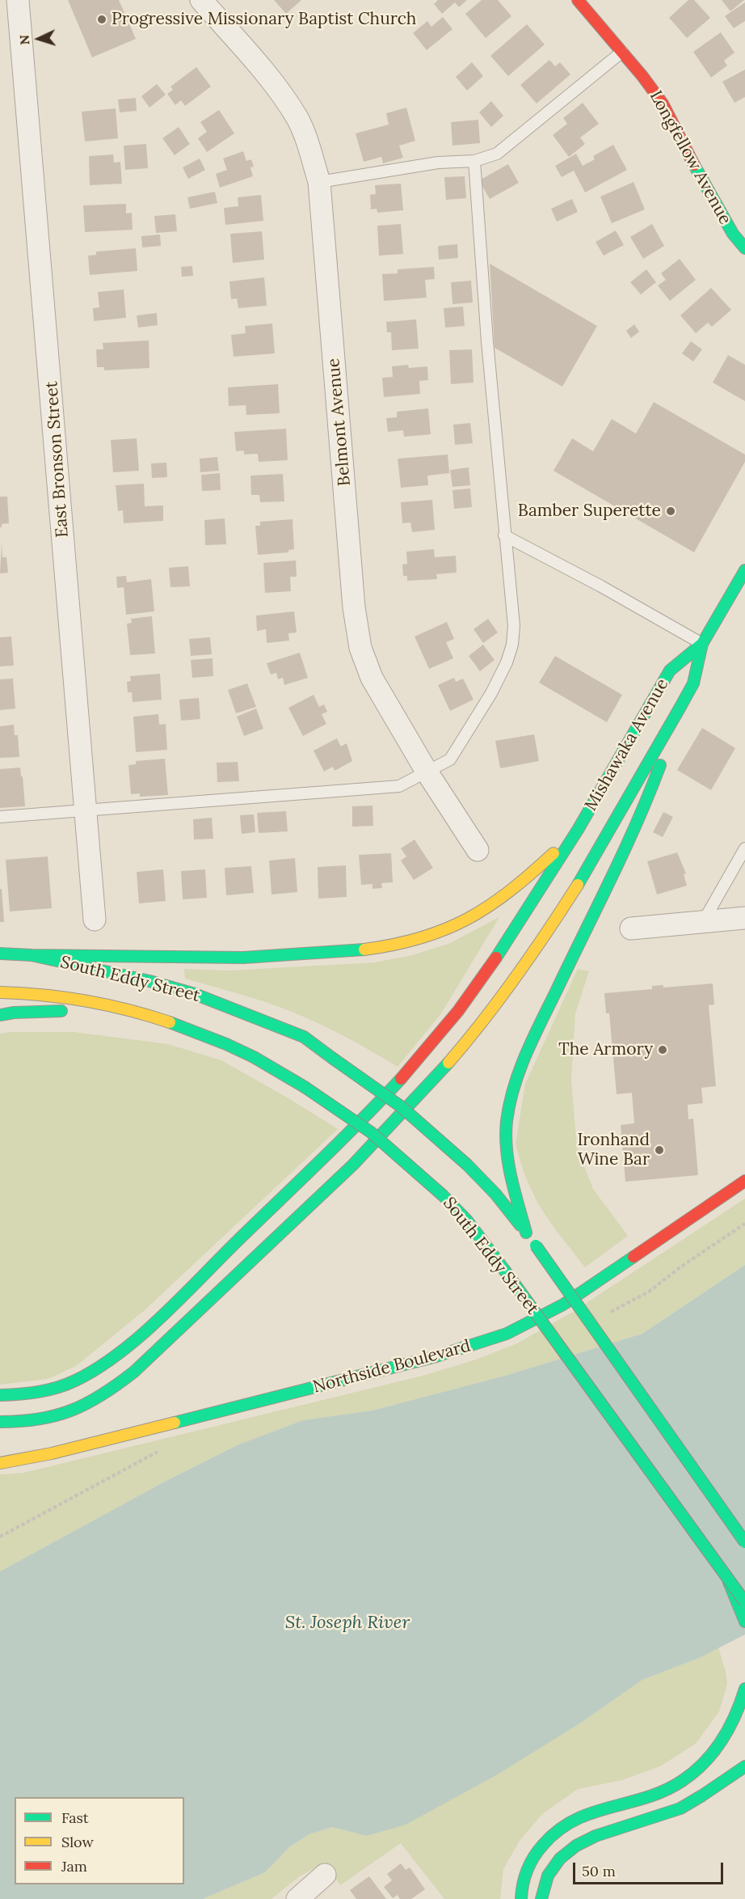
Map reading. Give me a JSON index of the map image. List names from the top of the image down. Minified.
{"streets":{"main road":["Longfellow Avenue","Mishawaka Avenue","South Eddy Street","Northside Boulevard"],"street":["Belmont Avenue","East Bronson Street"]},"water":["St. Joseph River"],"places":["Progressive Missionary Baptist Church","Bamber Superette","The Armory","Ironhand Wine Bar"],"legend":["Fast","Slow","Jam"],"scale_bar":"50 m","north":"left"}
